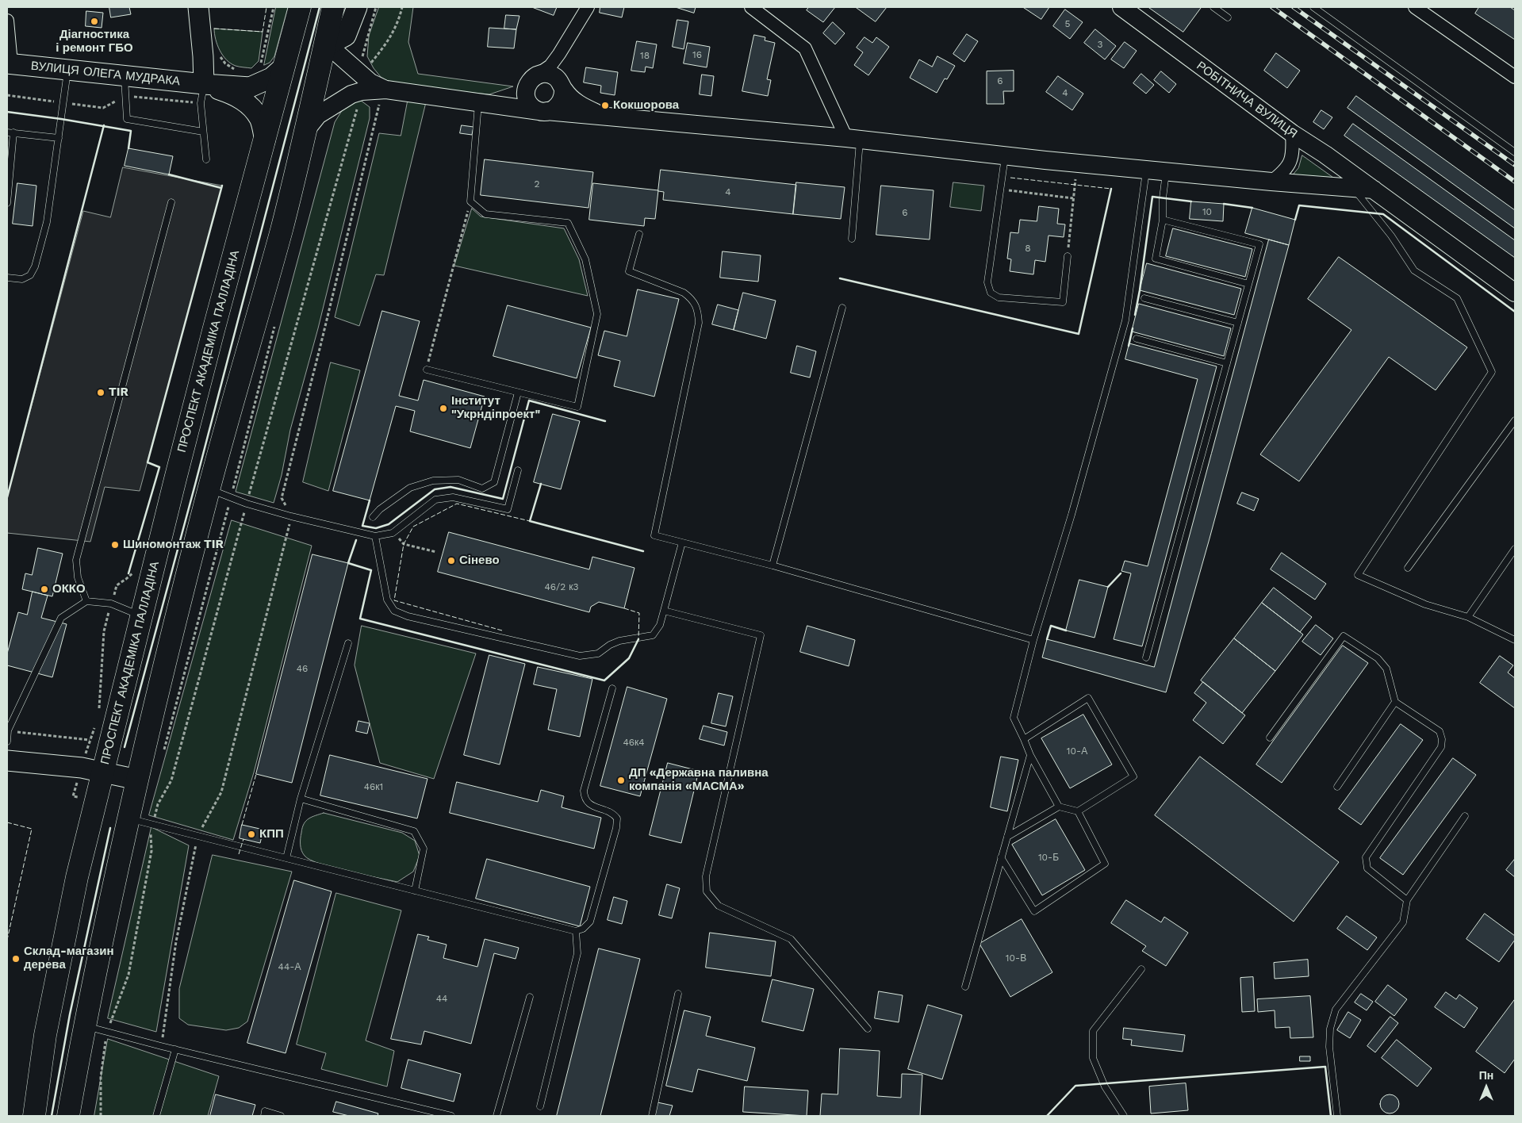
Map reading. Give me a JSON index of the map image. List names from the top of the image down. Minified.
{"streets":{"highway":["ПРОСПЕКТ АКАДЕМІКА ПАЛЛАДІНА"],"main road":["ВУЛИЦЯ ОЛЕГА МУДРАКА"],"street":["РОБІТНИЧА ВУЛИЦЯ"]},"crossings":[["ВУЛИЦЯ ОЛЕГА МУДРАКА","ПРОСПЕКТ АКАДЕМІКА ПАЛЛАДІНА"]],"places":["Діагностика і ремонт ГБО","Кокшорова","TIR","Інститут \"Укрндіпроект\"","Шиномонтаж TIR","Сінево","ОККО","ДП «Державна паливна компанія «МАСМА»","КПП","Склад-магазин дерева"],"house_numbers":["5","3","16","18","6","4","2","4","10","6","8","46/2 к3","46","46к4","10-А","46к1","10-Б","10-В","44-А","44"],"north":"top"}
